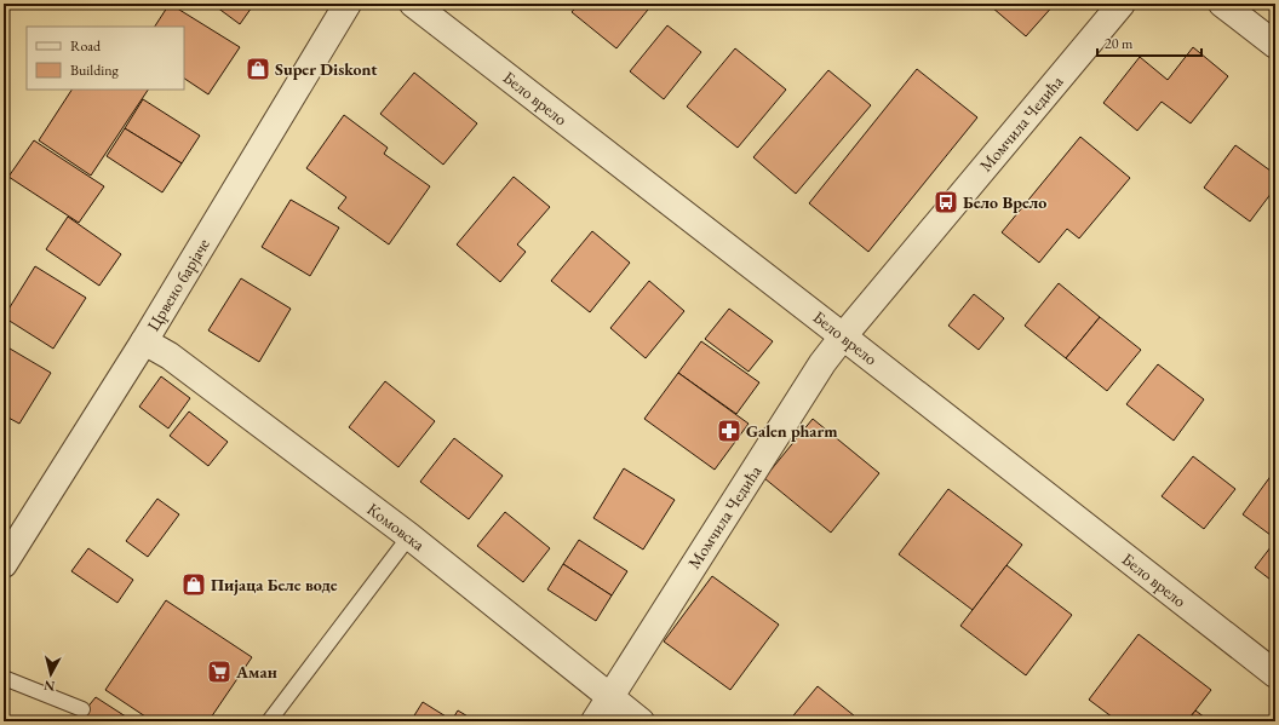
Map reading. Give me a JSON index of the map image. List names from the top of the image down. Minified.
{"streets":{"street":["Бело врело","Момчила Чедића","Црвено барјаче","Комовска"]},"crossings":[["Бело врело","Момчила Чедића"],["Момчила Чедића","Комовска"],["Црвено барјаче","Комовска"]],"places":{"shop":["Super Diskont","Пијаца Беле воде"],"bus stop":["Бело Врело"],"pharmacy":["Galen pharm"],"supermarket":["Аман"]},"legend":["Road","Building"],"scale_bar":"20 m","north":"bottom"}
